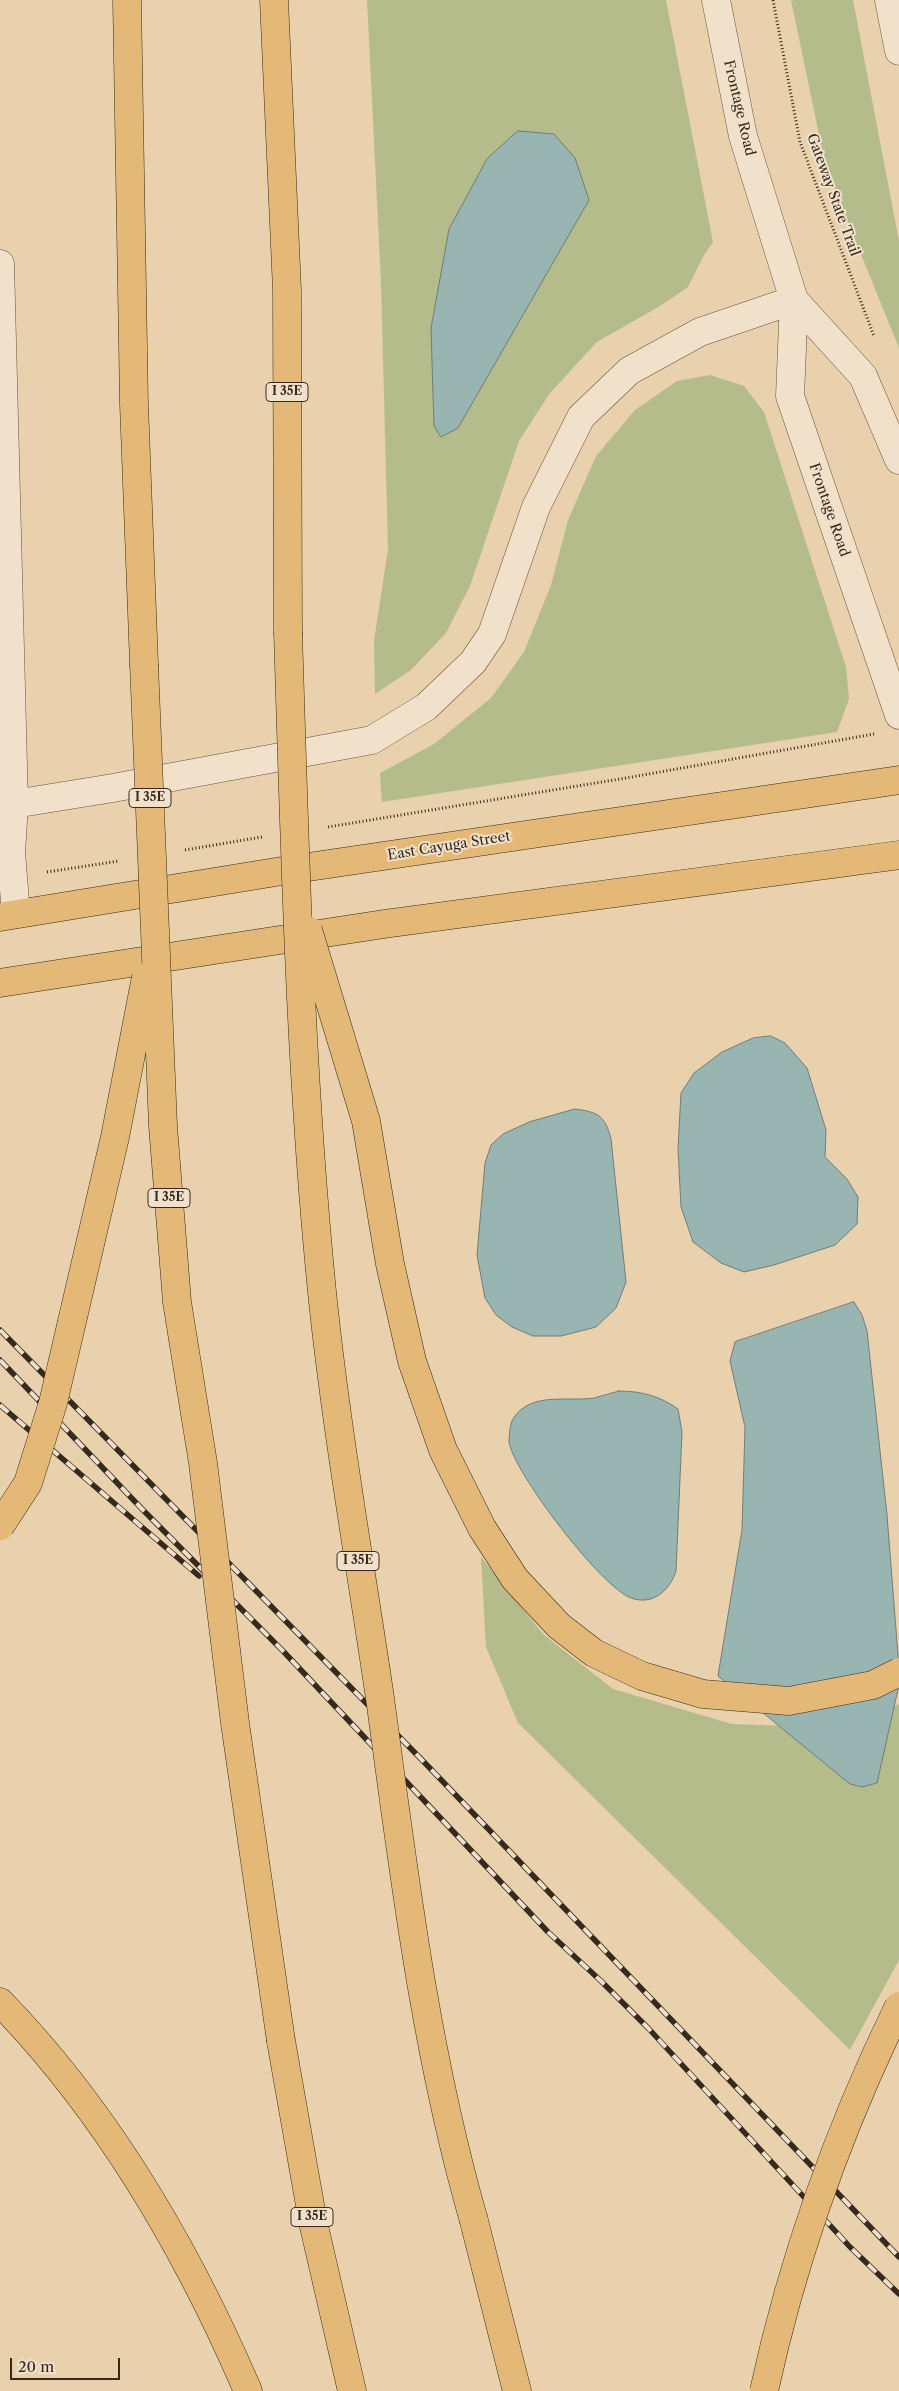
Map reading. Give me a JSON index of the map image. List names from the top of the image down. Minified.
{"streets":{"main road":["I 35E","East Cayuga Street"],"street":["Frontage Road"],"path":["Gateway State Trail"]},"scale_bar":"20 m"}
